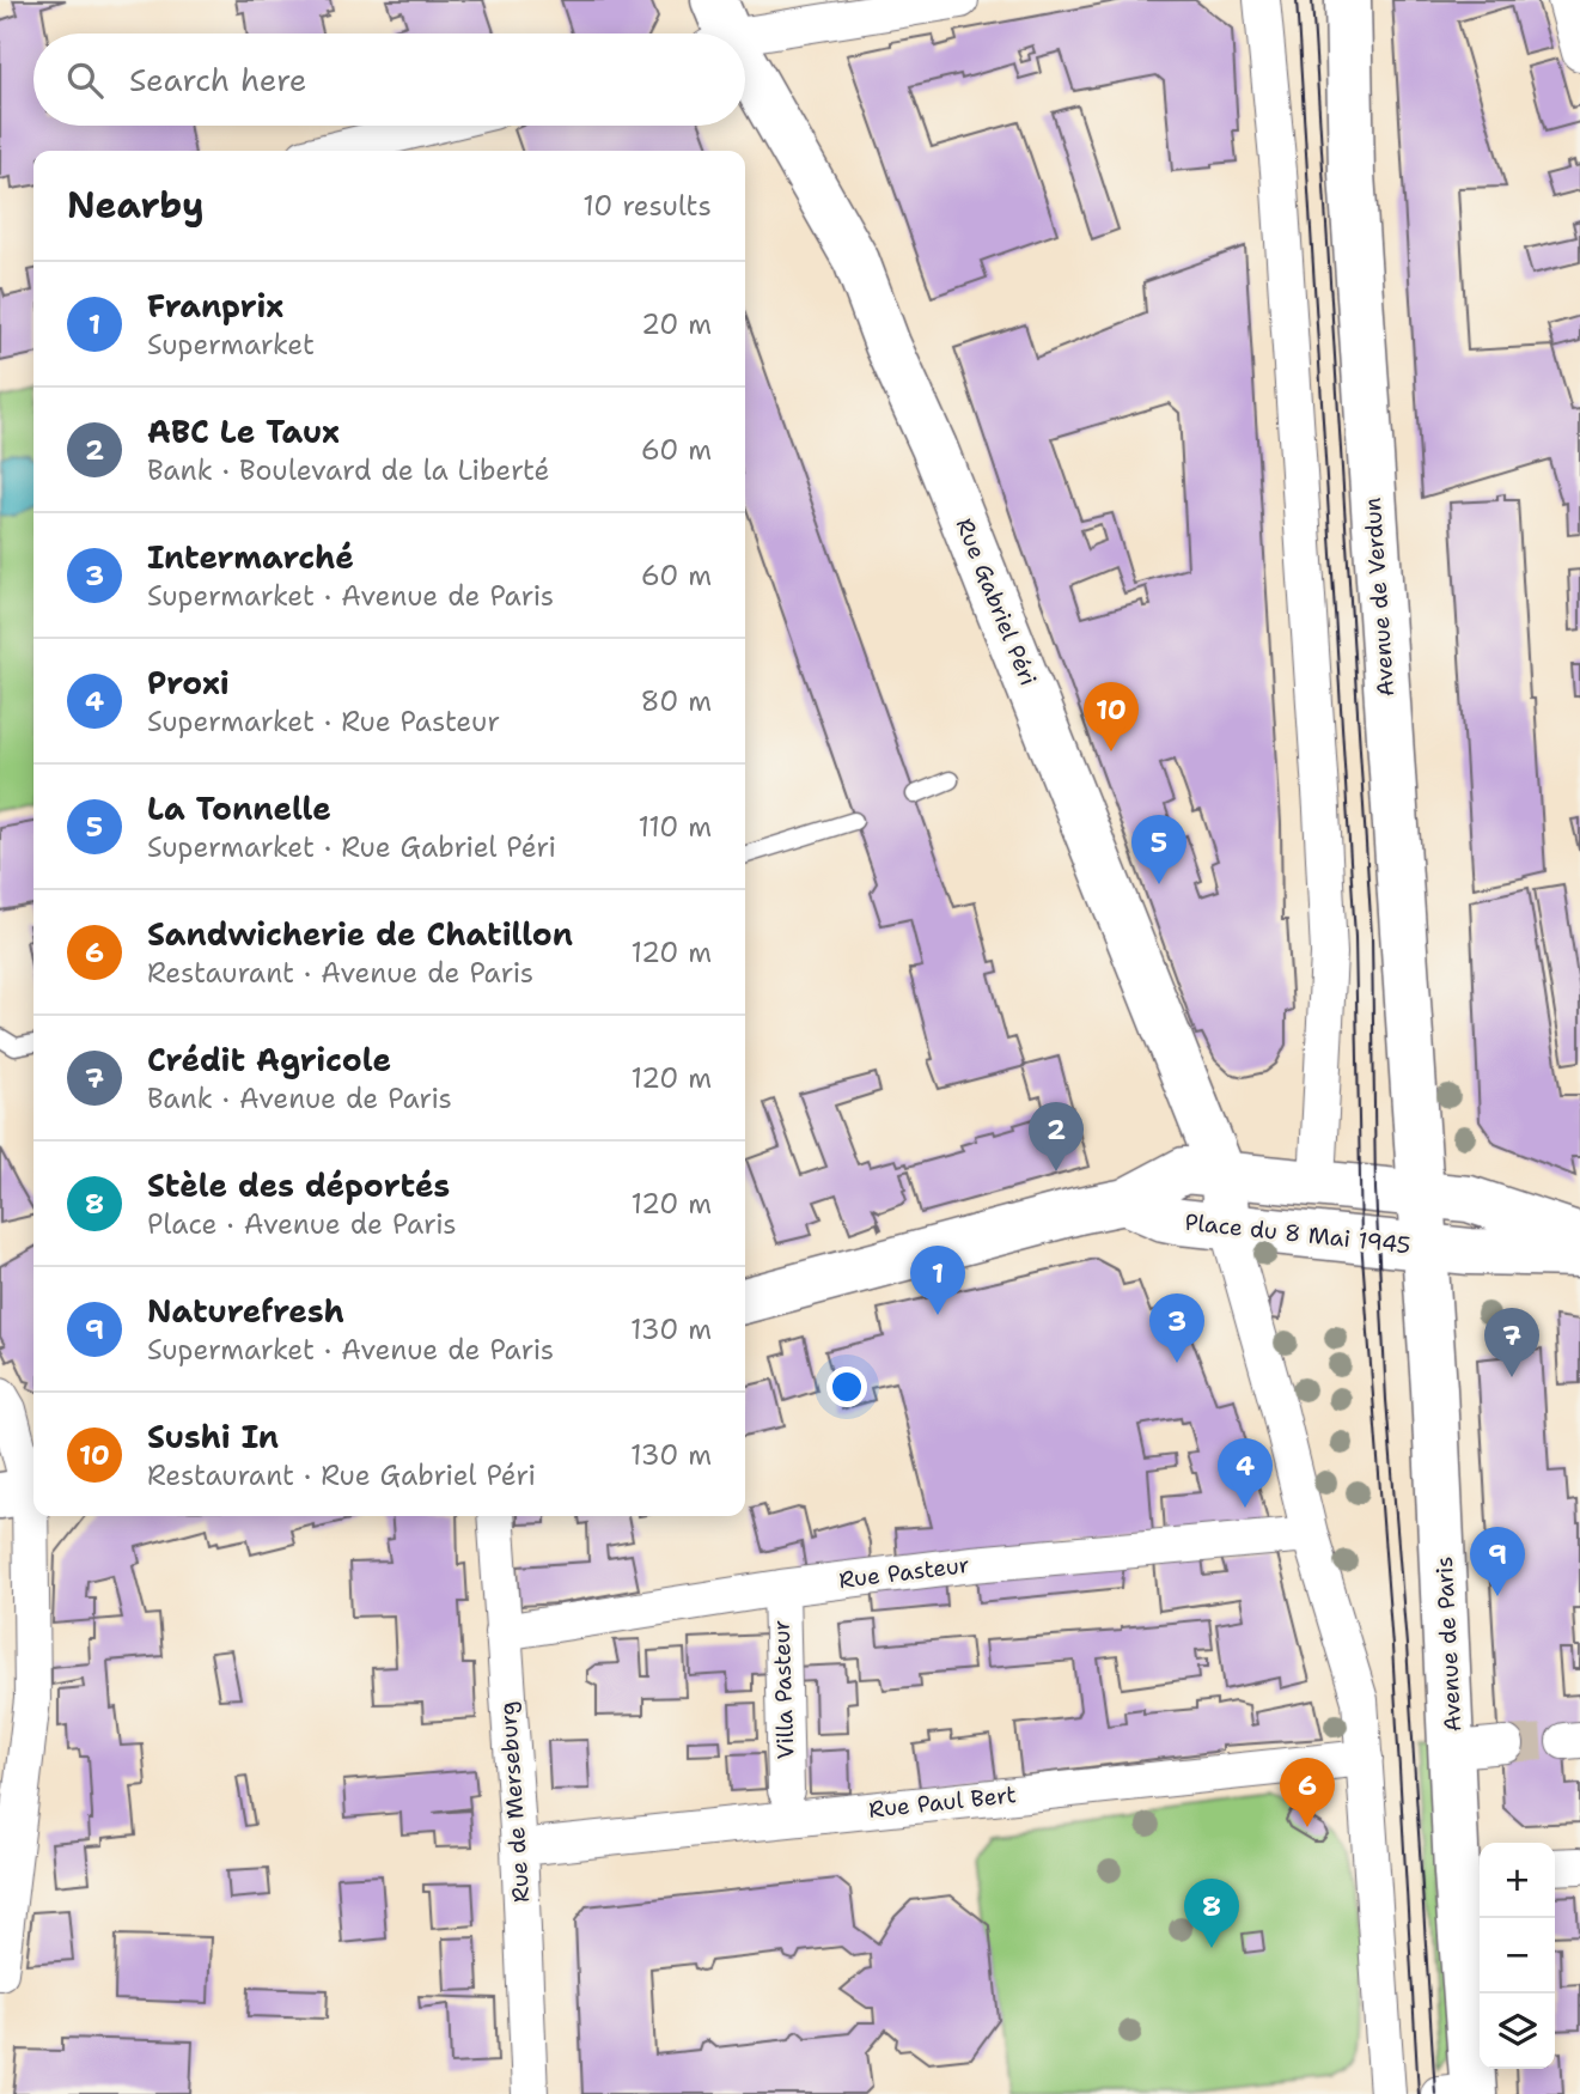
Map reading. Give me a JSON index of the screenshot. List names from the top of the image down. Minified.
{"streets":{"main road":["Avenue de Verdun","Rue Gabriel Péri","Place du 8 Mai 1945","Avenue de Paris"],"street":["Rue Pasteur","Villa Pasteur","Rue de Merseburg","Rue Paul Bert"]},"crossings":[["Avenue de Verdun","Place du 8 Mai 1945"],["Avenue de Verdun","Avenue de Paris"],["Rue Gabriel Péri","Place du 8 Mai 1945"],["Place du 8 Mai 1945","Avenue de Paris"],["Rue Pasteur","Villa Pasteur"],["Rue Pasteur","Rue de Merseburg"],["Rue de Merseburg","Rue Paul Bert"]],"page":{"search":"Search here","heading":["Nearby","10 results"],"list":[{"mark":"1","name":"Franprix","note":"Supermarket","value":"20 m"},{"mark":"2","name":"ABC Le Taux","note":"Bank · Boulevard de la Liberté","value":"60 m"},{"mark":"3","name":"Intermarché","note":"Supermarket · Avenue de Paris","value":"60 m"},{"mark":"4","name":"Proxi","note":"Supermarket · Rue Pasteur","value":"80 m"},{"mark":"5","name":"La Tonnelle","note":"Supermarket · Rue Gabriel Péri","value":"110 m"},{"mark":"6","name":"Sandwicherie de Chatillon","note":"Restaurant · Avenue de Paris","value":"120 m"},{"mark":"7","name":"Crédit Agricole","note":"Bank · Avenue de Paris","value":"120 m"},{"mark":"8","name":"Stèle des déportés","note":"Place · Avenue de Paris","value":"120 m"},{"mark":"9","name":"Naturefresh","note":"Supermarket · Avenue de Paris","value":"130 m"},{"mark":"10","name":"Sushi In","note":"Restaurant · Rue Gabriel Péri","value":"130 m"}],"pins":["10","5","2","1","3","7","4","9","6","8"],"map_buttons":["+","−"]}}
